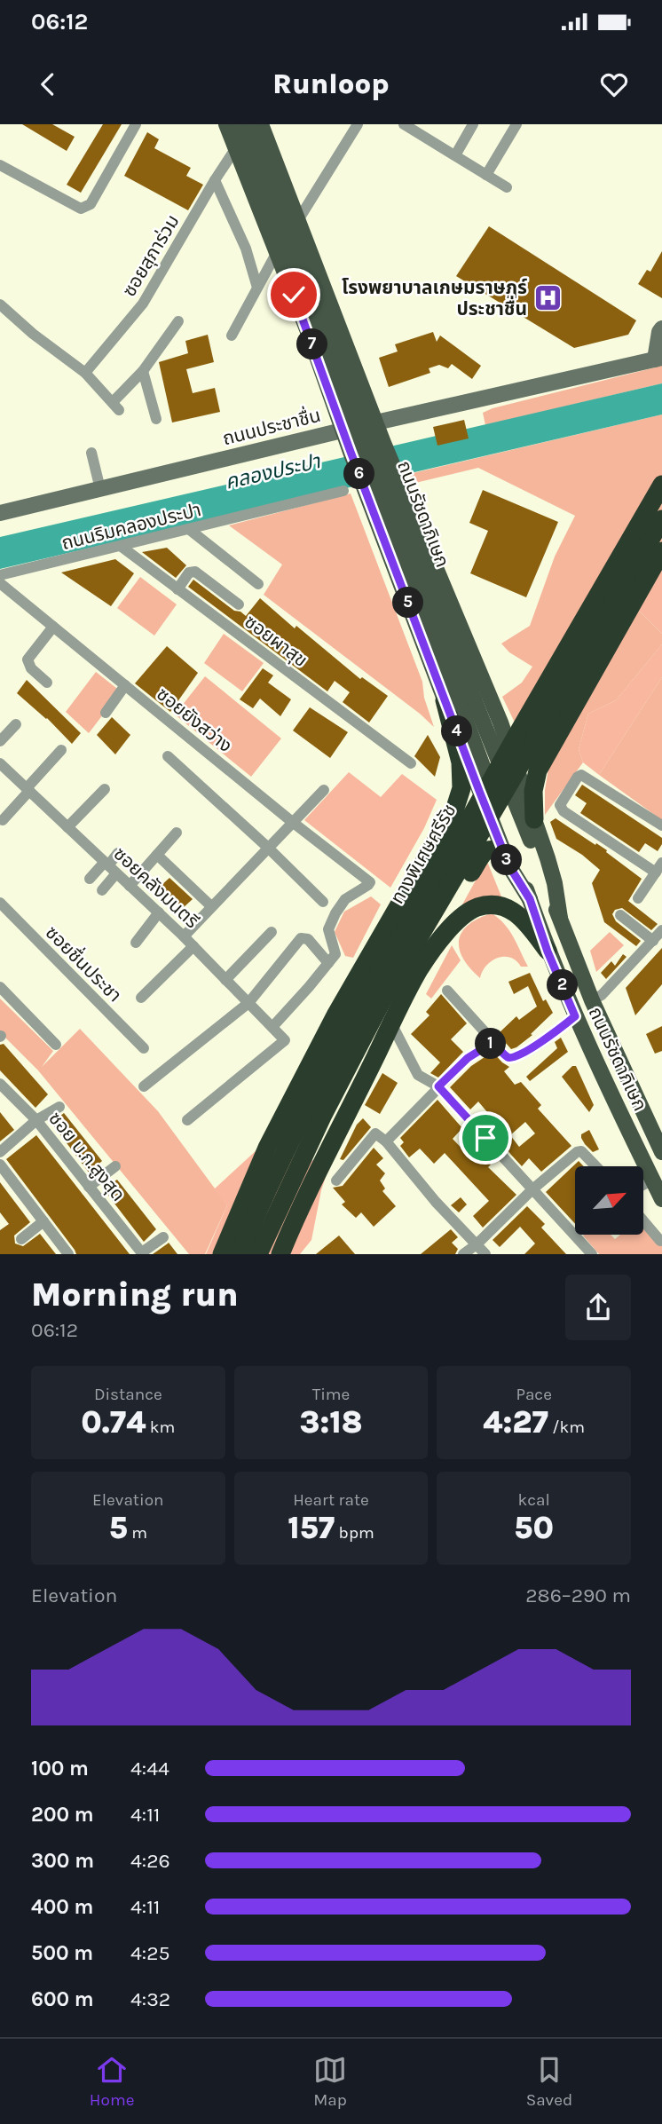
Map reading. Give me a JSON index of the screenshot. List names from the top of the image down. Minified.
{"streets":{"highway":["ทางพิเศษศรีรัช"],"main road":["ถนนประชาชื่น","ถนนรัชดาภิเษก"],"street":["ซอยสุภาร่วม","ถนนริมคลองประปา","ซอยผาสุข","ซอยยังสว่าง","ซอยคลังมนตรี","ซอยชื่นประชา","ซอย บ.ก.สูงสุด"]},"crossings":[["ซอยสุภาร่วม","ถนนรัชดาภิเษก"],["ถนนประชาชื่น","ถนนรัชดาภิเษก"],["ถนนริมคลองประปา","ซอยผาสุข"]],"water":["คลองประปา"],"places":{"hospital":["โรงพยาบาลเกษมราษฎร์ ประชาชื่น"]},"north":"top right","page":{"status":"06:12","header":"Runloop","pins":["7","6","5","4","3","2","1"],"heading":["Morning run","06:12"],"stats":[["Distance","0.74 km"],["Time","3:18"],["Pace","4:27 /km"],["Elevation","5 m"],["Heart rate","157 bpm"],["kcal","50"]],"chart":["Elevation","286–290 m"],"list":[{"name":"100 m","note":"4:44"},{"name":"200 m","note":"4:11"},{"name":"300 m","note":"4:26"},{"name":"400 m","note":"4:11"},{"name":"500 m","note":"4:25"},{"name":"600 m","note":"4:32"}],"tabs":["Home","Map","Saved"]}}
